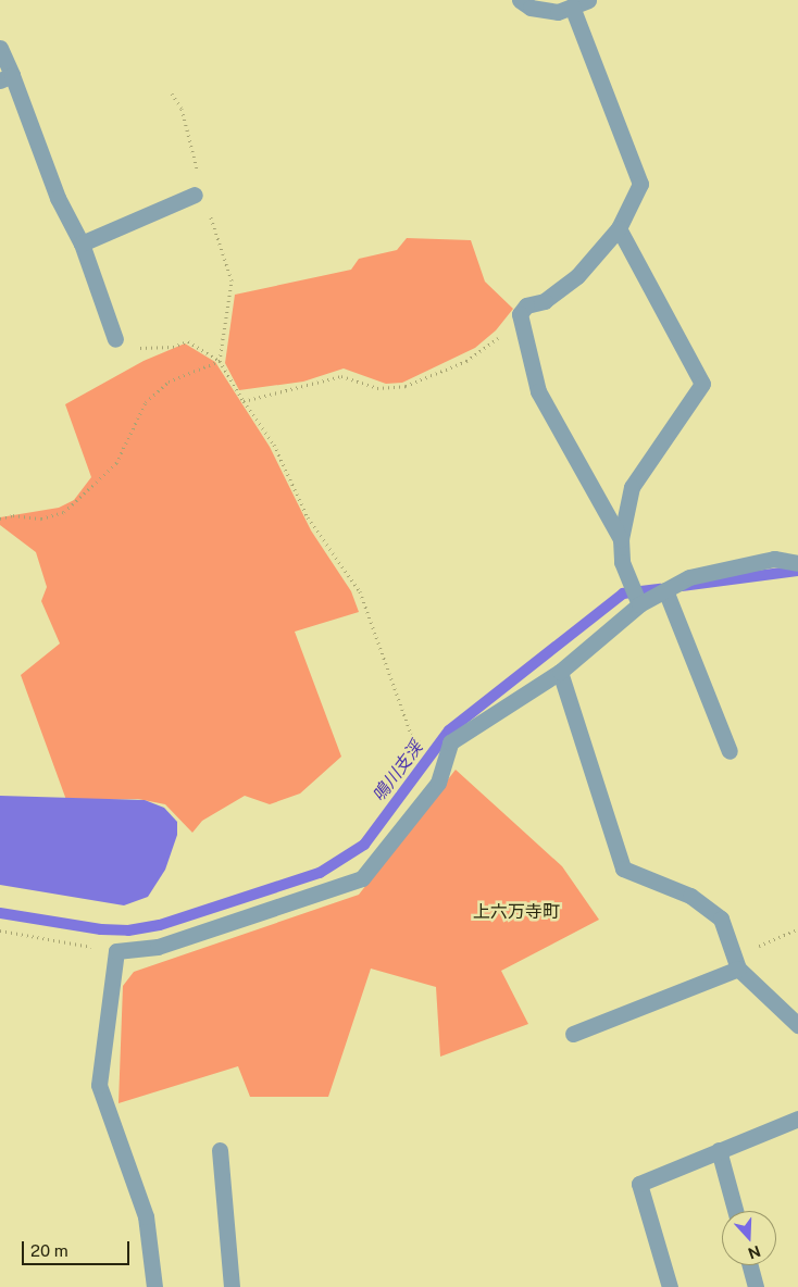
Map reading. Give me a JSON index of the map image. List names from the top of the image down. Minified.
{"districts":["上六万寺町"],"water":["鳴川支渓"],"scale_bar":"20 m","north":"bottom"}
